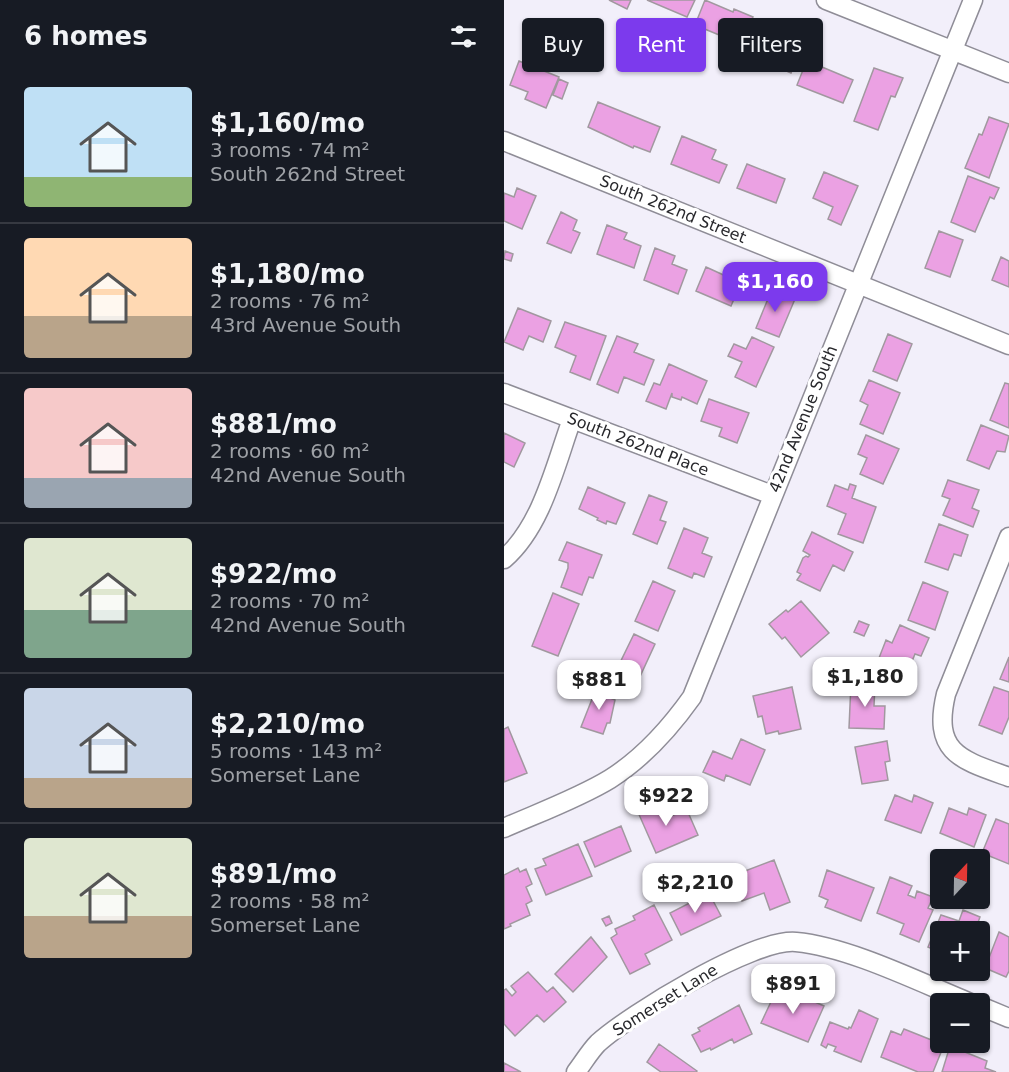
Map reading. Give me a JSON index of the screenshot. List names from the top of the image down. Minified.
{"streets":{"street":["South 262nd Street","42nd Avenue South","South 262nd Place","Somerset Lane"]},"crossings":[["South 262nd Street","42nd Avenue South"],["42nd Avenue South","South 262nd Place"]],"north":"top","page":{"heading":"6 homes","chip":["Buy","Rent","Filters"],"list":[{"name":"$1,160/mo","note":"3 rooms · 74 m² · South 262nd Street"},{"name":"$1,180/mo","note":"2 rooms · 76 m² · 43rd Avenue South"},{"name":"$881/mo","note":"2 rooms · 60 m² · 42nd Avenue South"},{"name":"$922/mo","note":"2 rooms · 70 m² · 42nd Avenue South"},{"name":"$2,210/mo","note":"5 rooms · 143 m² · Somerset Lane"},{"name":"$891/mo","note":"2 rooms · 58 m² · Somerset Lane"}],"price":["$1,160","$1,180","$881","$922","$2,210","$891"],"map_buttons":["+","−"]}}
